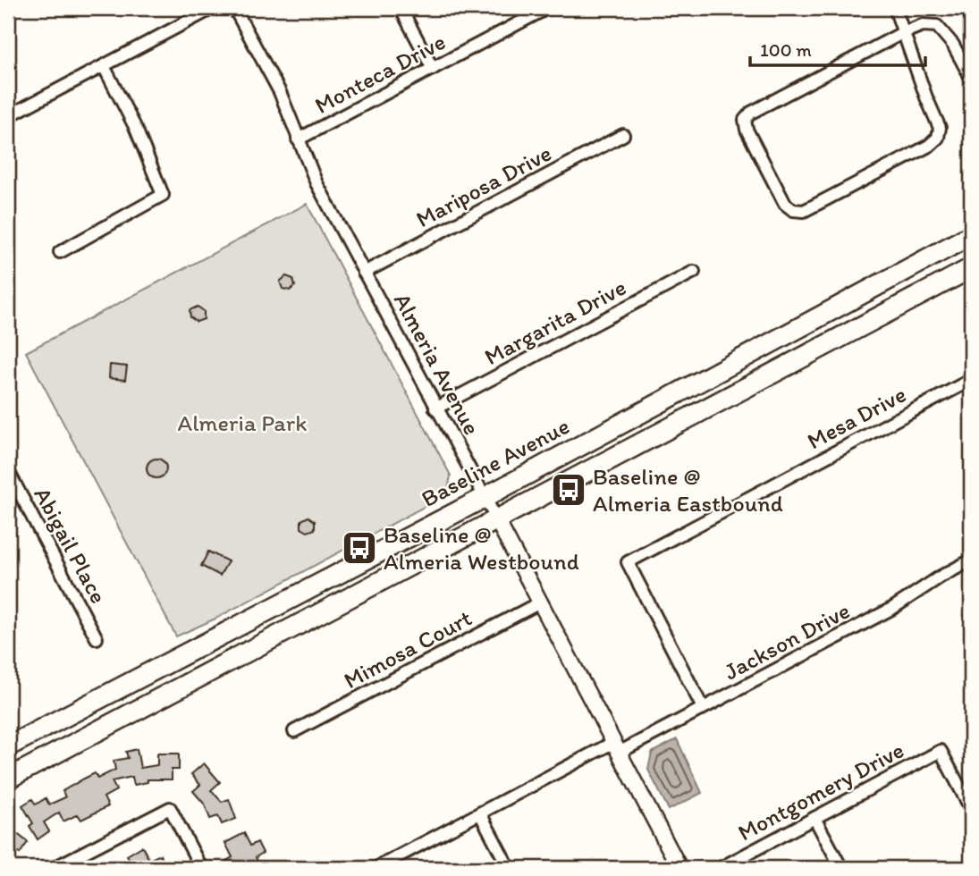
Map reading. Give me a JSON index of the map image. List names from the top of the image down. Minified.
{"streets":{"main road":["Baseline Avenue"],"street":["Monteca Drive","Mariposa Drive","Margarita Drive","Almeria Avenue","Mesa Drive","Abigail Place","Jackson Drive","Mimosa Court","Montgomery Drive"]},"crossings":[["Monteca Drive","Almeria Avenue"],["Mariposa Drive","Almeria Avenue"],["Margarita Drive","Almeria Avenue"],["Almeria Avenue","Baseline Avenue"],["Almeria Avenue","Jackson Drive"],["Almeria Avenue","Mimosa Court"],["Mesa Drive","Jackson Drive"]],"parks":["Almeria Park"],"places":{"bus stop":["Baseline @ Almeria Eastbound","Baseline @ Almeria Westbound"]},"scale_bar":"100 m"}
